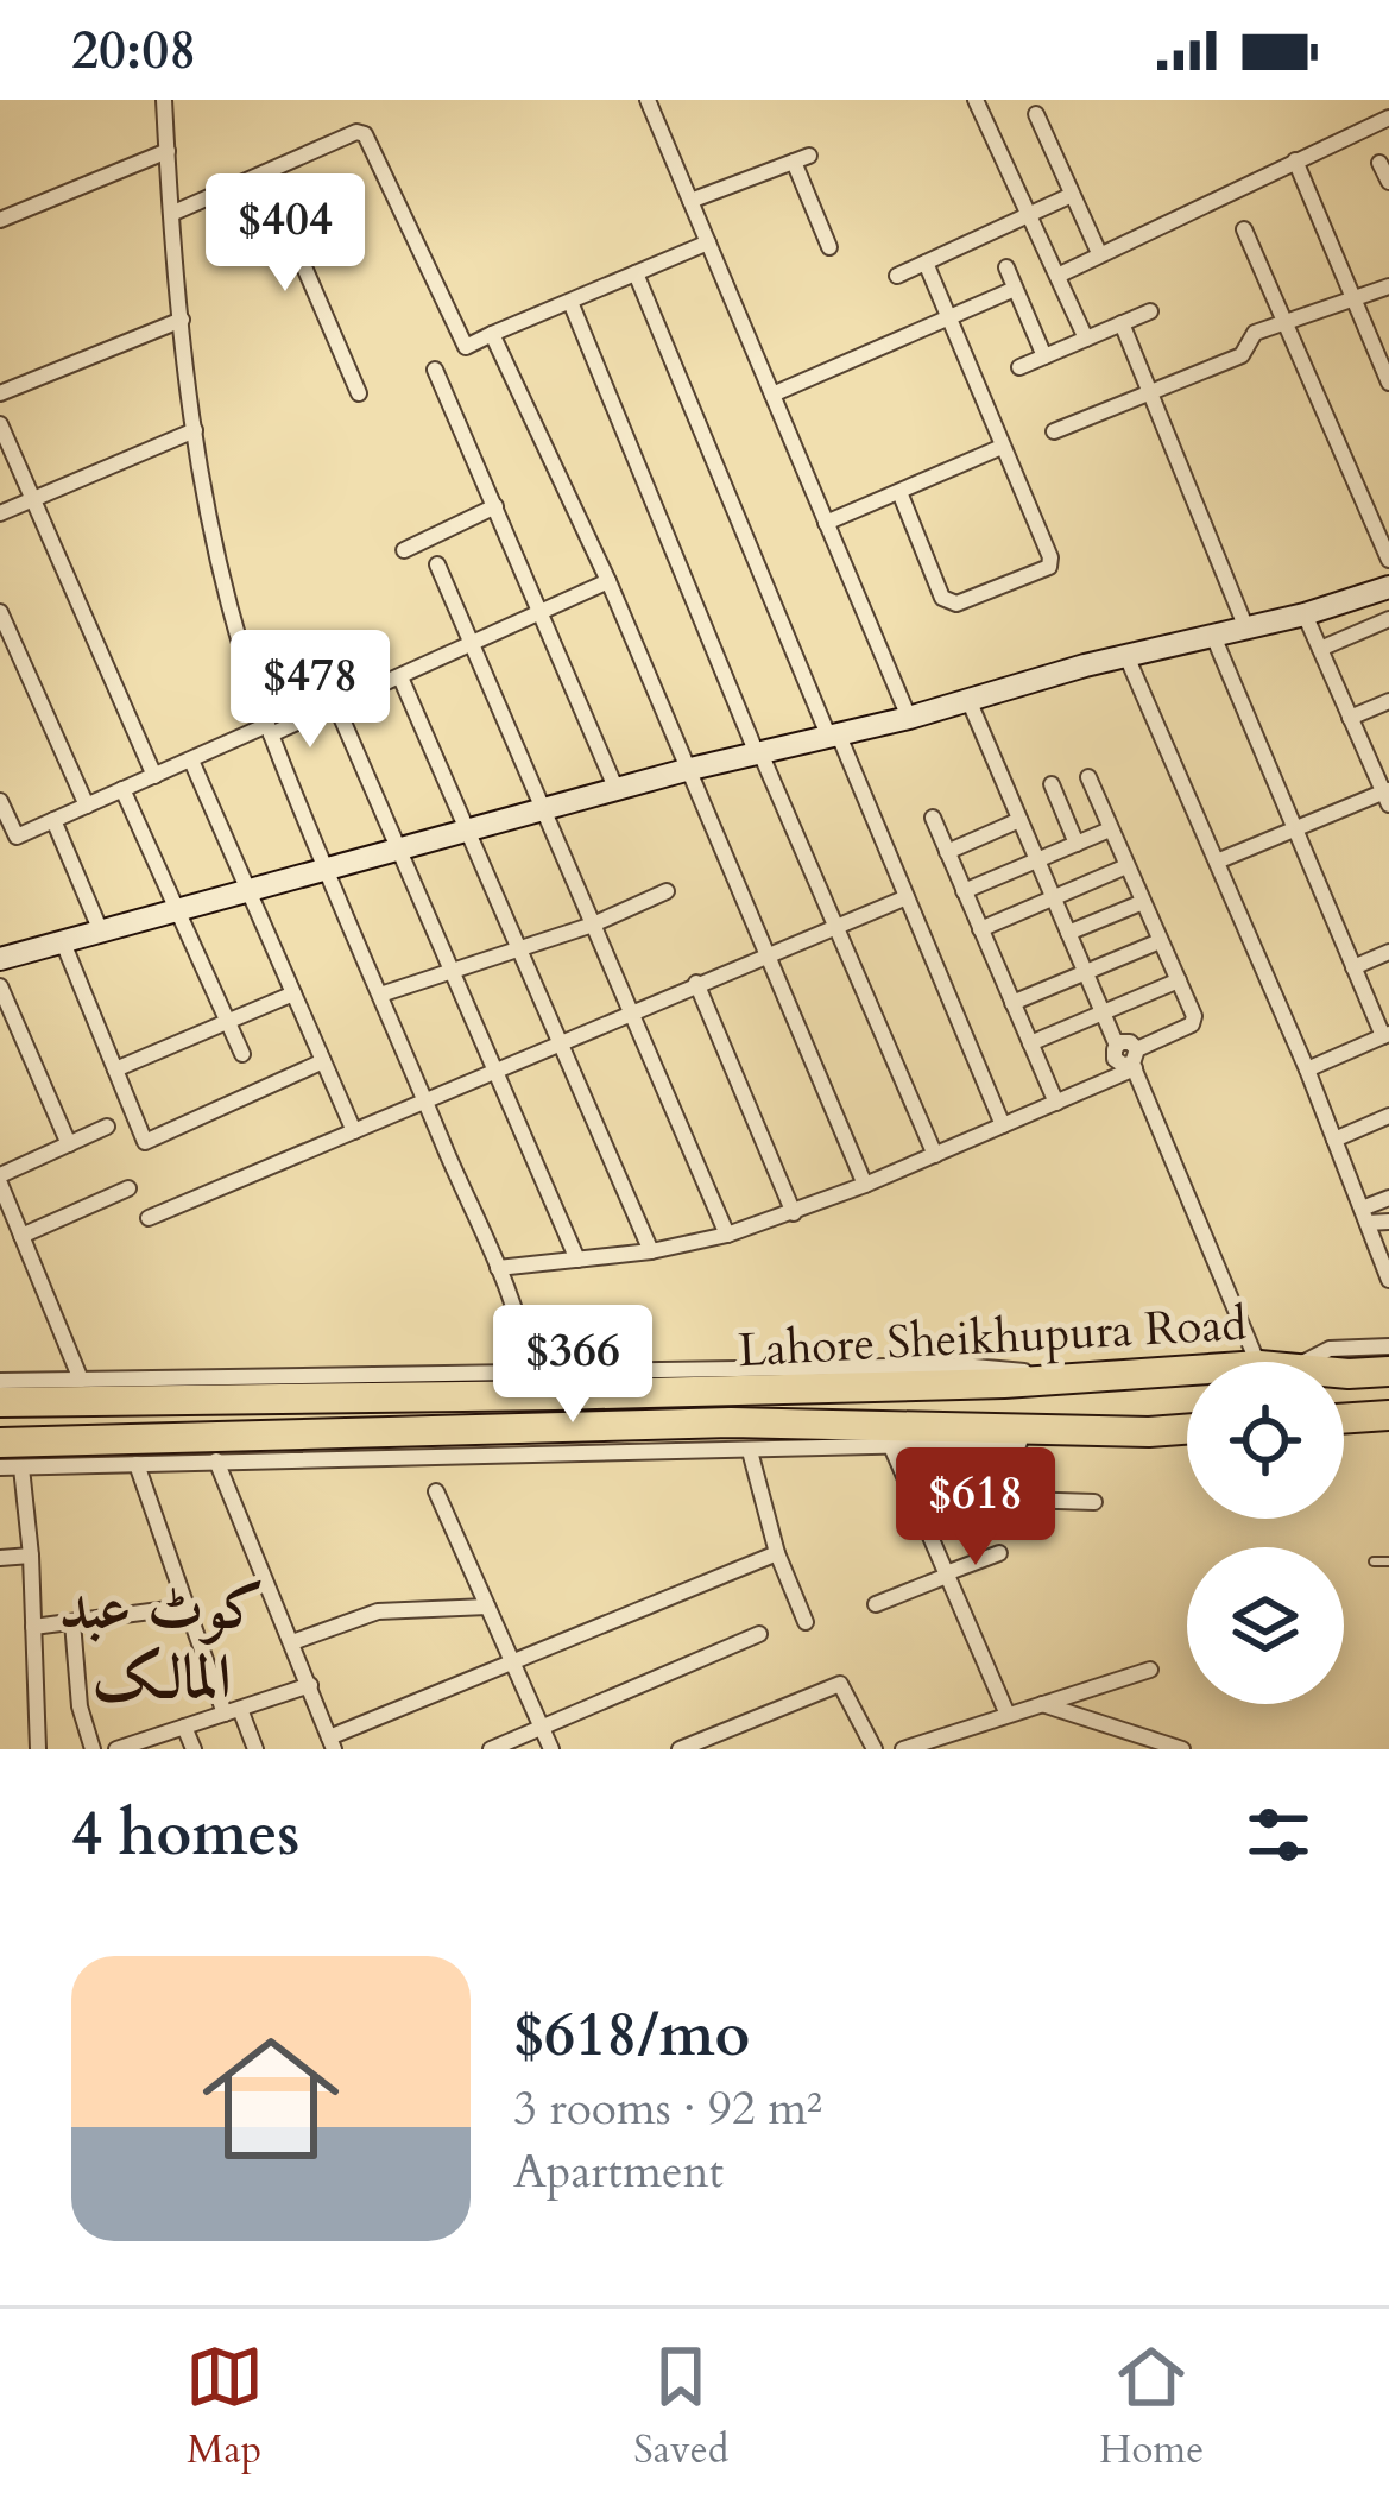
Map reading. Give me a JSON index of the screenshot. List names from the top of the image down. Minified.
{"streets":{"highway":["Lahore Sheikhupura Road"]},"districts":["کوٹ عبد المالک"],"page":{"status":"20:08","price":["$404","$478","$366","$618"],"heading":"4 homes","list":[{"name":"$618/mo","note":"3 rooms · 92 m² · Apartment"}],"tabs":["Map","Saved","Home"]}}
